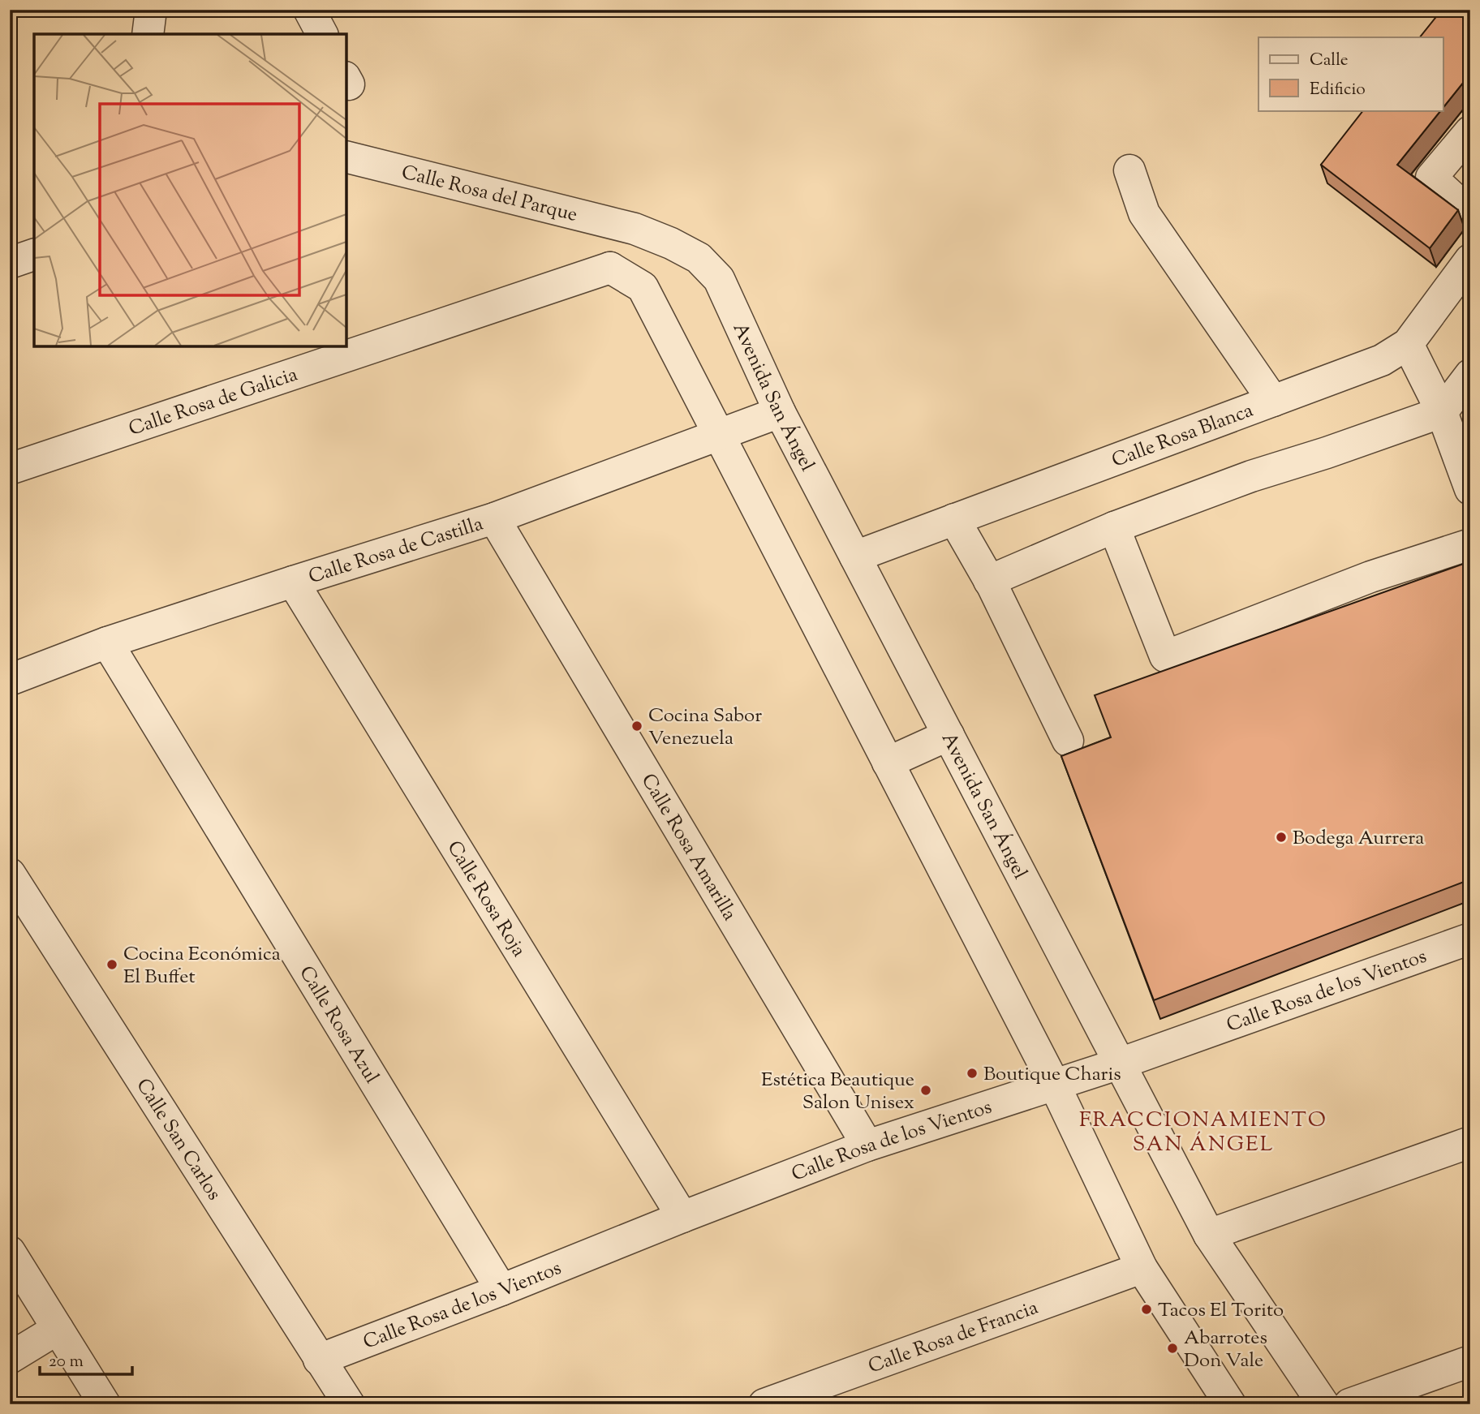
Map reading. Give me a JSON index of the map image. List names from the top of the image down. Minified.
{"streets":{"street":["Calle Rosa del Parque","Avenida San Ángel","Calle Rosa de Galicia","Calle Rosa Blanca","Calle Rosa de Castilla","Calle Rosa Amarilla","Calle Rosa Roja","Calle Rosa de los Vientos","Calle Rosa Azul","Calle San Carlos","Calle Rosa de Francia"]},"crossings":[["Calle Rosa del Parque","Avenida San Ángel"],["Avenida San Ángel","Calle Rosa Blanca"],["Avenida San Ángel","Calle Rosa de Castilla"],["Avenida San Ángel","Calle Rosa de los Vientos"],["Calle Rosa de Castilla","Calle Rosa Amarilla"],["Calle Rosa de Castilla","Calle Rosa Roja"],["Calle Rosa de Castilla","Calle Rosa Azul"],["Calle Rosa Amarilla","Calle Rosa de los Vientos"],["Calle Rosa Roja","Calle Rosa de los Vientos"],["Calle Rosa de los Vientos","Calle Rosa Azul"],["Calle Rosa de los Vientos","Calle San Carlos"]],"districts":["FRACCIONAMIENTO SAN ÁNGEL"],"places":["Cocina Sabor Venezuela","Bodega Aurrera","Cocina Económica El Buffet","Boutique Charis","Estética Beautique Salon Unisex","Tacos El Torito","Abarrotes Don Vale"],"legend":["Calle","Edificio"],"scale_bar":"20 m"}
